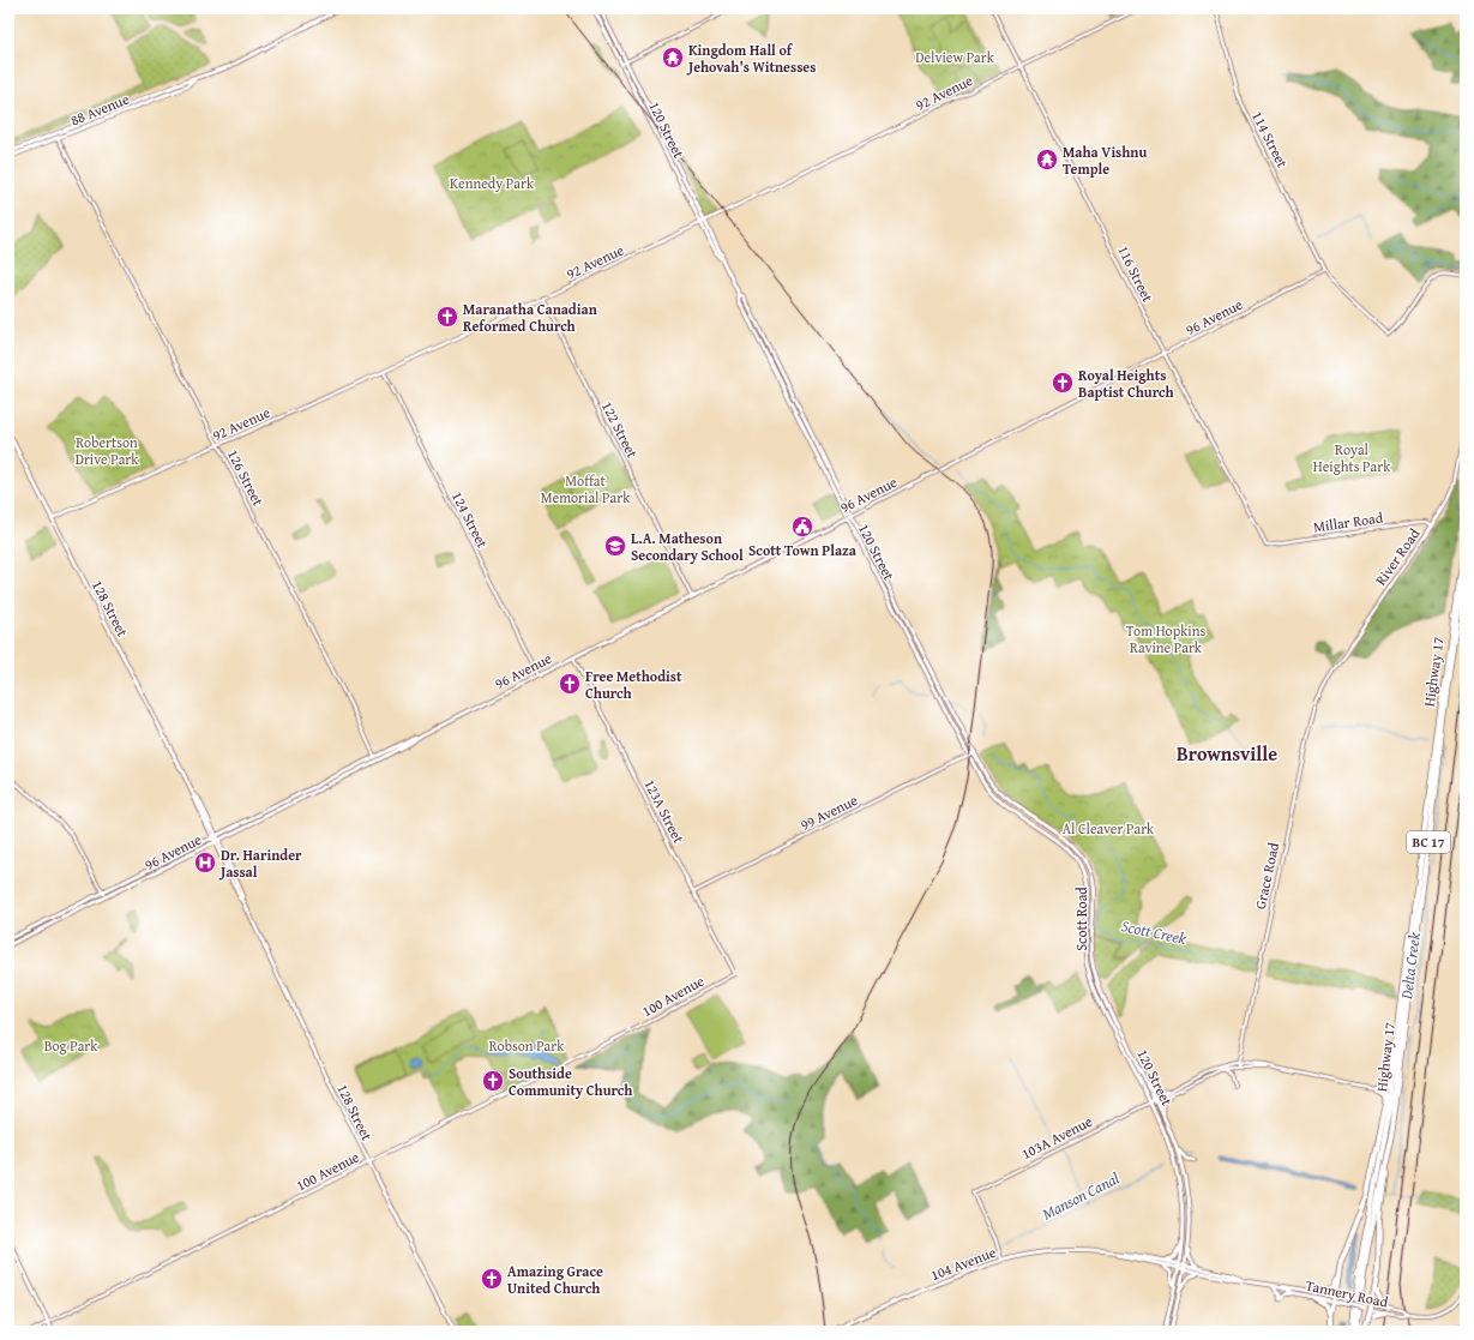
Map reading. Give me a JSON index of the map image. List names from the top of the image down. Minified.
{"streets":{"highway":["Highway 17","BC 17"],"main road":["88 Avenue","120 Street","96 Avenue","128 Street","Scott Road","104 Avenue","Tannery Road"],"street":["92 Avenue","114 Street","116 Street","122 Street","126 Street","124 Street","Millar Road","River Road","123A Street","99 Avenue","Grace Road","100 Avenue","103A Avenue"]},"crossings":[["92 Avenue","120 Street"],["92 Avenue","116 Street"],["92 Avenue","122 Street"],["92 Avenue","126 Street"],["92 Avenue","124 Street"],["92 Avenue","128 Street"],["88 Avenue","126 Street"],["120 Street","96 Avenue"],["120 Street","99 Avenue"],["120 Street","Scott Road"],["120 Street","103A Avenue"],["114 Street","96 Avenue"],["116 Street","96 Avenue"],["116 Street","Millar Road"],["96 Avenue","122 Street"],["96 Avenue","126 Street"],["96 Avenue","124 Street"],["96 Avenue","128 Street"],["96 Avenue","123A Street"],["Millar Road","River Road"],["River Road","Grace Road"],["128 Street","100 Avenue"],["123A Street","99 Avenue"],["123A Street","100 Avenue"],["Grace Road","103A Avenue"],["103A Avenue","104 Avenue"],["104 Avenue","Tannery Road"]],"districts":["Brownsville"],"water":["Scott Creek","Delta Creek","Manson Canal"],"parks":["Delview Park","Kennedy Park","Robertson Drive Park","Royal Heights Park","Moffat Memorial Park","Tom Hopkins Ravine Park","Al Cleaver Park","Bog Park","Robson Park"],"places":{"temple":["Kingdom Hall of Jehovah's Witnesses","Maha Vishnu Temple"],"church":["Maranatha Canadian Reformed Church","Royal Heights Baptist Church","Free Methodist Church","Southside Community Church","Amazing Grace United Church"],"public building":["Scott Town Plaza"],"school or university":["L.A. Matheson Secondary School"],"hospital":["Dr. Harinder Jassal"]}}
